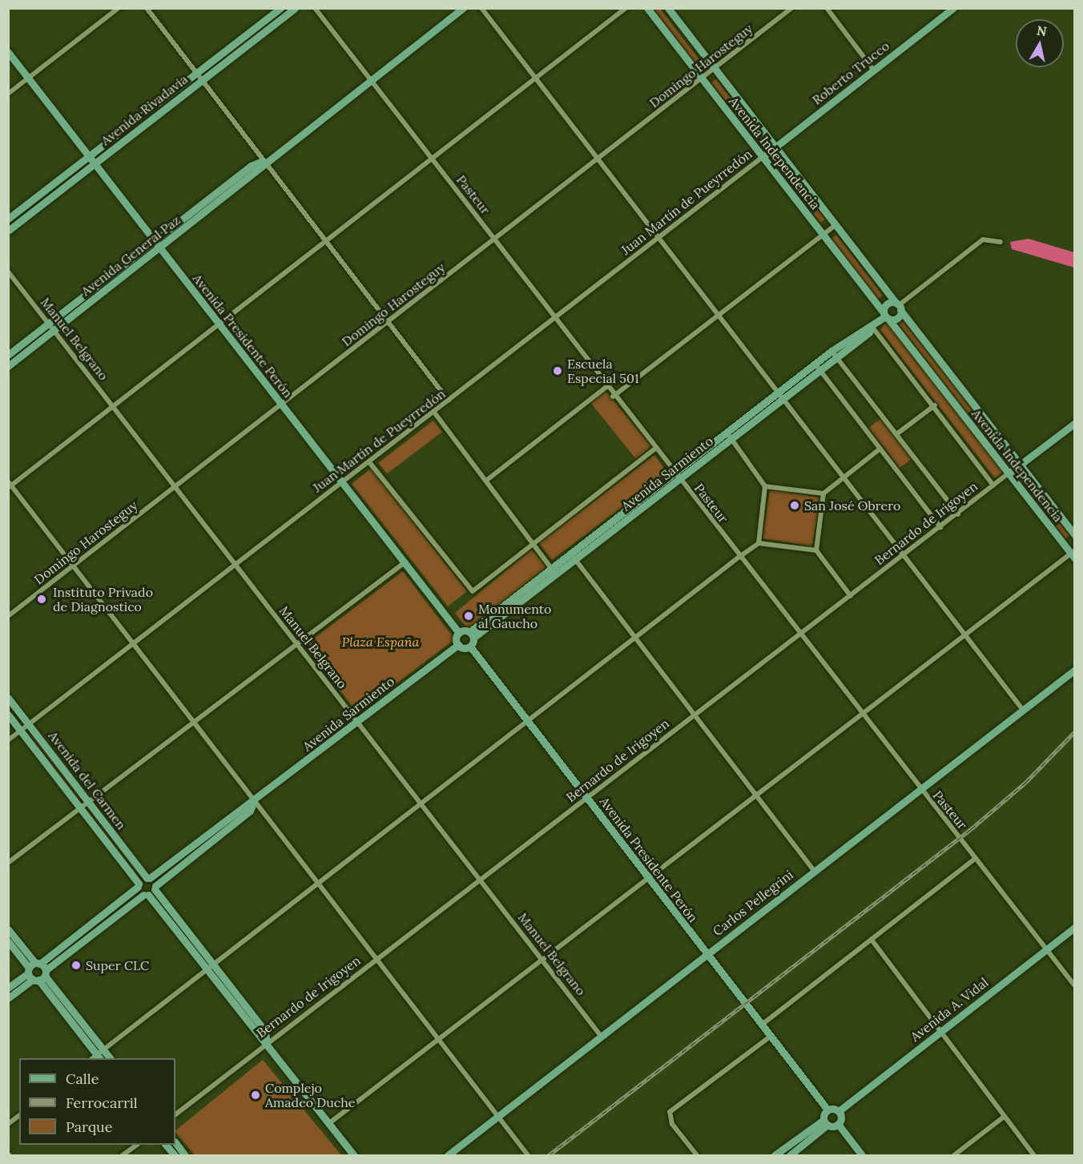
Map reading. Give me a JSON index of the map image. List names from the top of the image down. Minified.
{"streets":{"main road":["Roberto Trucco","Avenida Rivadavia","Avenida Independencia","Avenida General Paz","Avenida Presidente Perón","Avenida Sarmiento","Bernardo de Irigoyen","Avenida del Carmen","Carlos Pellegrini","Avenida A. Vidal"],"street":["Domingo Harosteguy","Pasteur","Juan Martín de Pueyrredón","Manuel Belgrano"]},"crossings":[["Domingo Harosteguy","Avenida Independencia"],["Domingo Harosteguy","Pasteur"],["Domingo Harosteguy","Avenida Presidente Perón"],["Domingo Harosteguy","Manuel Belgrano"],["Roberto Trucco","Avenida Independencia"],["Roberto Trucco","Juan Martín de Pueyrredón"],["Avenida Rivadavia","Avenida Presidente Perón"],["Avenida Independencia","Juan Martín de Pueyrredón"],["Avenida Independencia","Avenida Sarmiento"],["Avenida Independencia","Bernardo de Irigoyen"],["Pasteur","Juan Martín de Pueyrredón"],["Pasteur","Avenida General Paz"],["Pasteur","Avenida Sarmiento"],["Pasteur","Bernardo de Irigoyen"],["Pasteur","Carlos Pellegrini"],["Pasteur","Avenida A. Vidal"],["Juan Martín de Pueyrredón","Avenida Presidente Perón"],["Juan Martín de Pueyrredón","Manuel Belgrano"],["Juan Martín de Pueyrredón","Avenida del Carmen"],["Avenida General Paz","Avenida Presidente Perón"],["Avenida General Paz","Manuel Belgrano"],["Avenida Presidente Perón","Bernardo de Irigoyen"],["Avenida Presidente Perón","Carlos Pellegrini"],["Manuel Belgrano","Avenida Sarmiento"],["Manuel Belgrano","Bernardo de Irigoyen"],["Manuel Belgrano","Carlos Pellegrini"],["Avenida Sarmiento","Avenida del Carmen"]],"parks":["Plaza España"],"places":["Escuela Especial 501","San José Obrero","Instituto Privado de Diagnostico","Monumento al Gaucho","Super CLC","Complejo Amadeo Duche"],"legend":["Calle","Ferrocarril","Parque"],"north":"top"}
